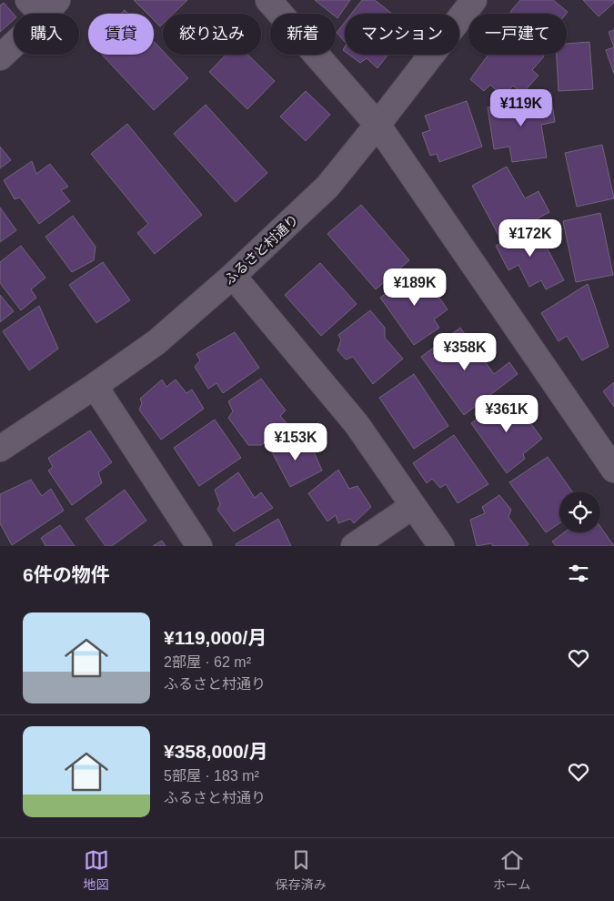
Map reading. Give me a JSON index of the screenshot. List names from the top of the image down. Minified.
{"streets":{"street":["ふるさと村通り"]},"page":{"chip":["購入","賃貸","絞り込み","新着","マンション","一戸建て"],"price":["¥119K","¥172K","¥189K","¥358K","¥361K","¥153K"],"heading":"6件の物件","list":[{"name":"¥119,000/月","note":"2部屋 · 62 m² · ふるさと村通り"},{"name":"¥358,000/月","note":"5部屋 · 183 m² · ふるさと村通り"}],"tabs":["地図","保存済み","ホーム"]}}
